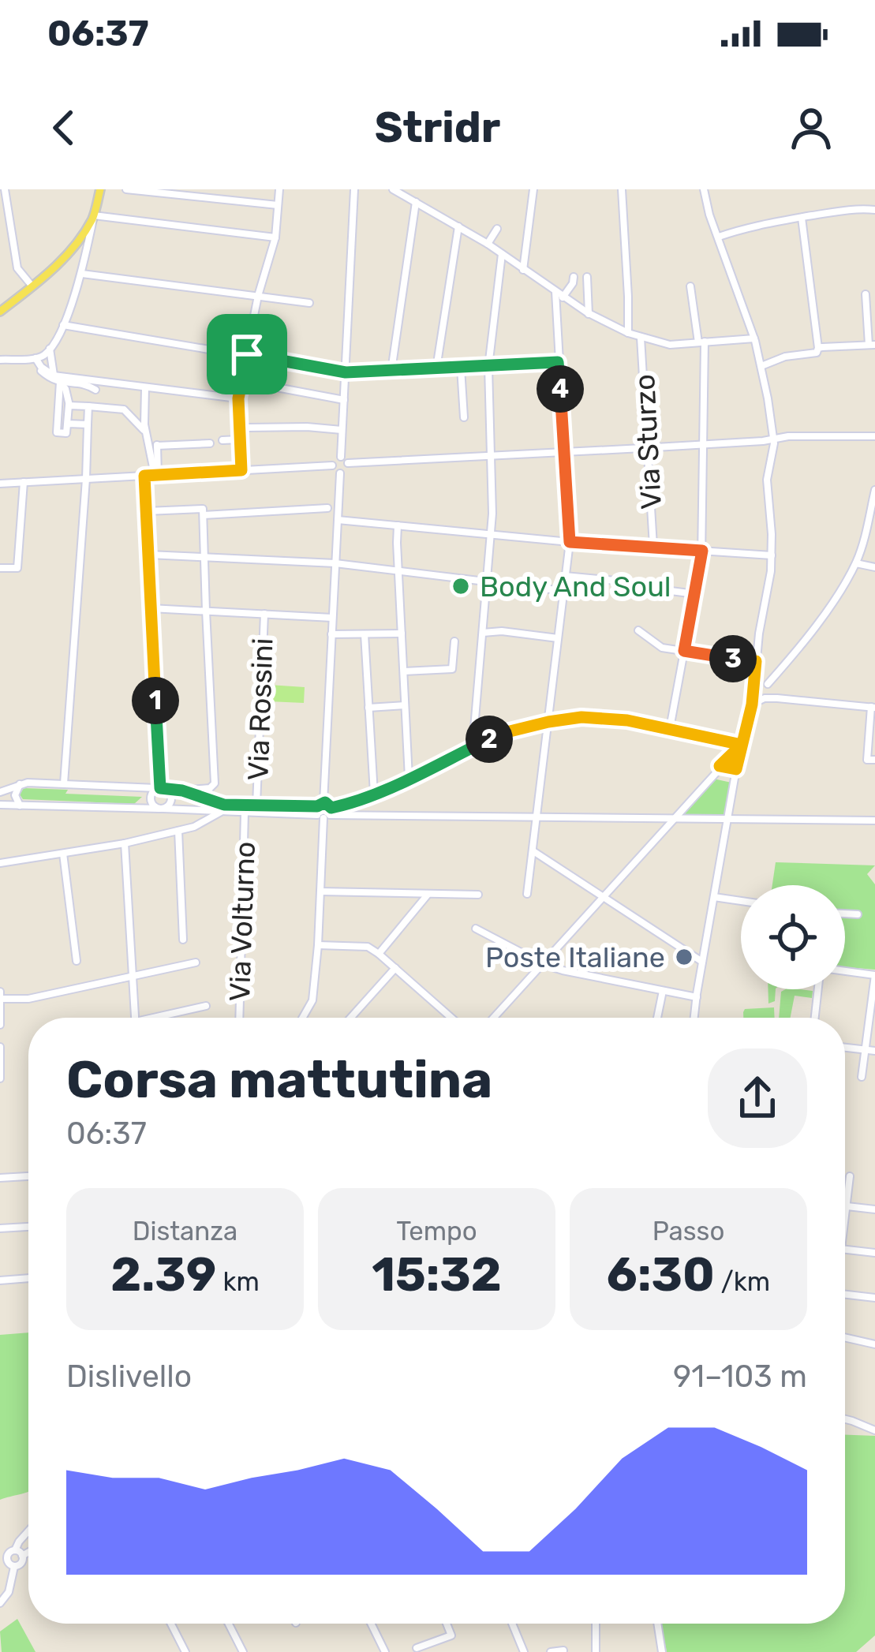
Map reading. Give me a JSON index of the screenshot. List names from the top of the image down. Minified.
{"streets":{"street":["Via Sturzo","Via Rossini","Via Volturno"]},"places":["Body And Soul","Poste Italiane"],"page":{"status":"06:37","header":"Stridr","pins":["4","3","1","2"],"heading":["Corsa mattutina","06:37"],"stats":[["Distanza","2.39 km"],["Tempo","15:32"],["Passo","6:30 /km"]],"chart":["Dislivello","91–103 m"]}}
